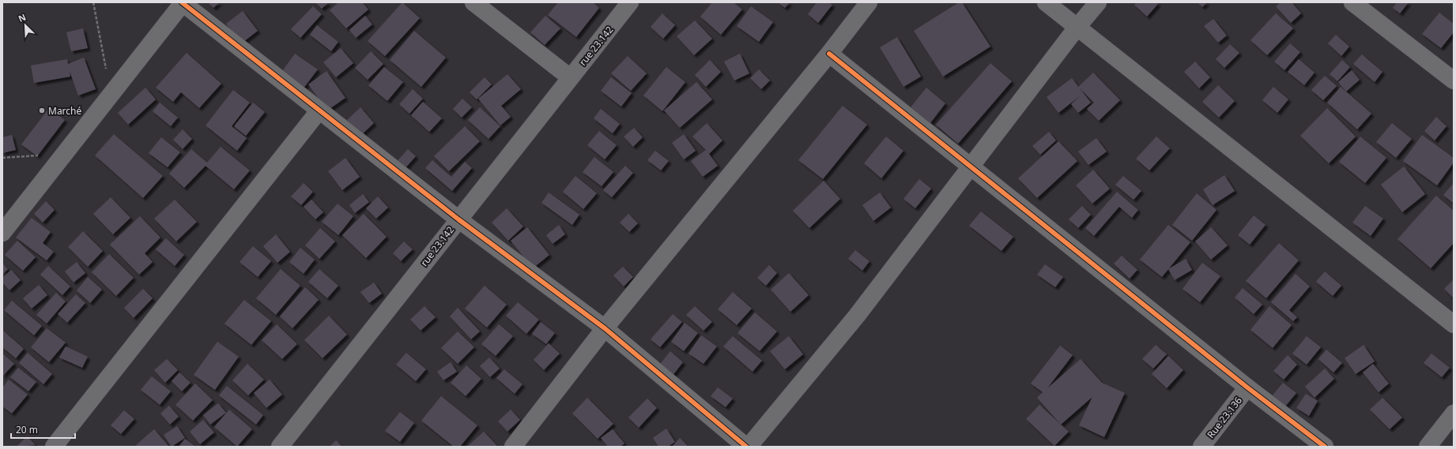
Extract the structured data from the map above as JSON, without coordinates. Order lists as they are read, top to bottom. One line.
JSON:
{"streets":{"street":["rue 23.142","Rue 23.136"]},"places":["Marché"],"scale_bar":"20 m","north":"top left"}
